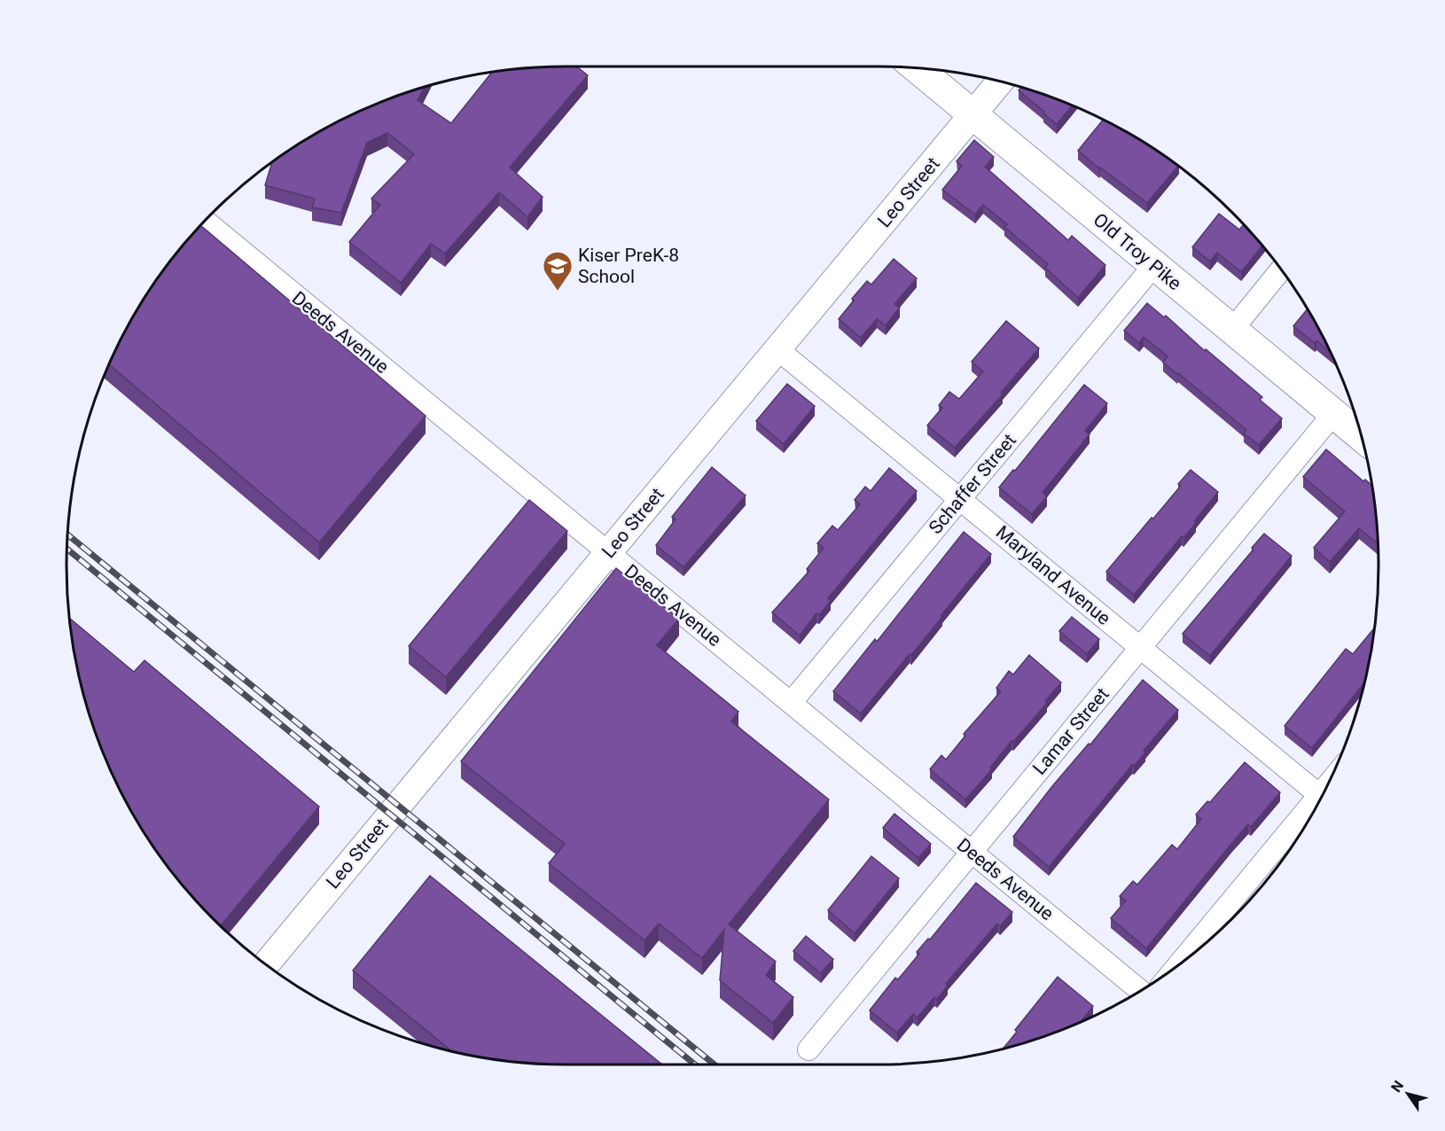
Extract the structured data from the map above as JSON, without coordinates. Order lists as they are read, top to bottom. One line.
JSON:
{"streets":{"main road":["Old Troy Pike"],"street":["Leo Street","Deeds Avenue","Schaffer Street","Maryland Avenue","Lamar Street"]},"crossings":[["Leo Street","Old Troy Pike"],["Leo Street","Deeds Avenue"],["Leo Street","Maryland Avenue"],["Old Troy Pike","Schaffer Street"],["Old Troy Pike","Lamar Street"],["Deeds Avenue","Schaffer Street"],["Deeds Avenue","Lamar Street"],["Schaffer Street","Maryland Avenue"],["Maryland Avenue","Lamar Street"]],"places":{"school or university":["Kiser PreK-8 School"]},"north":"top left"}
